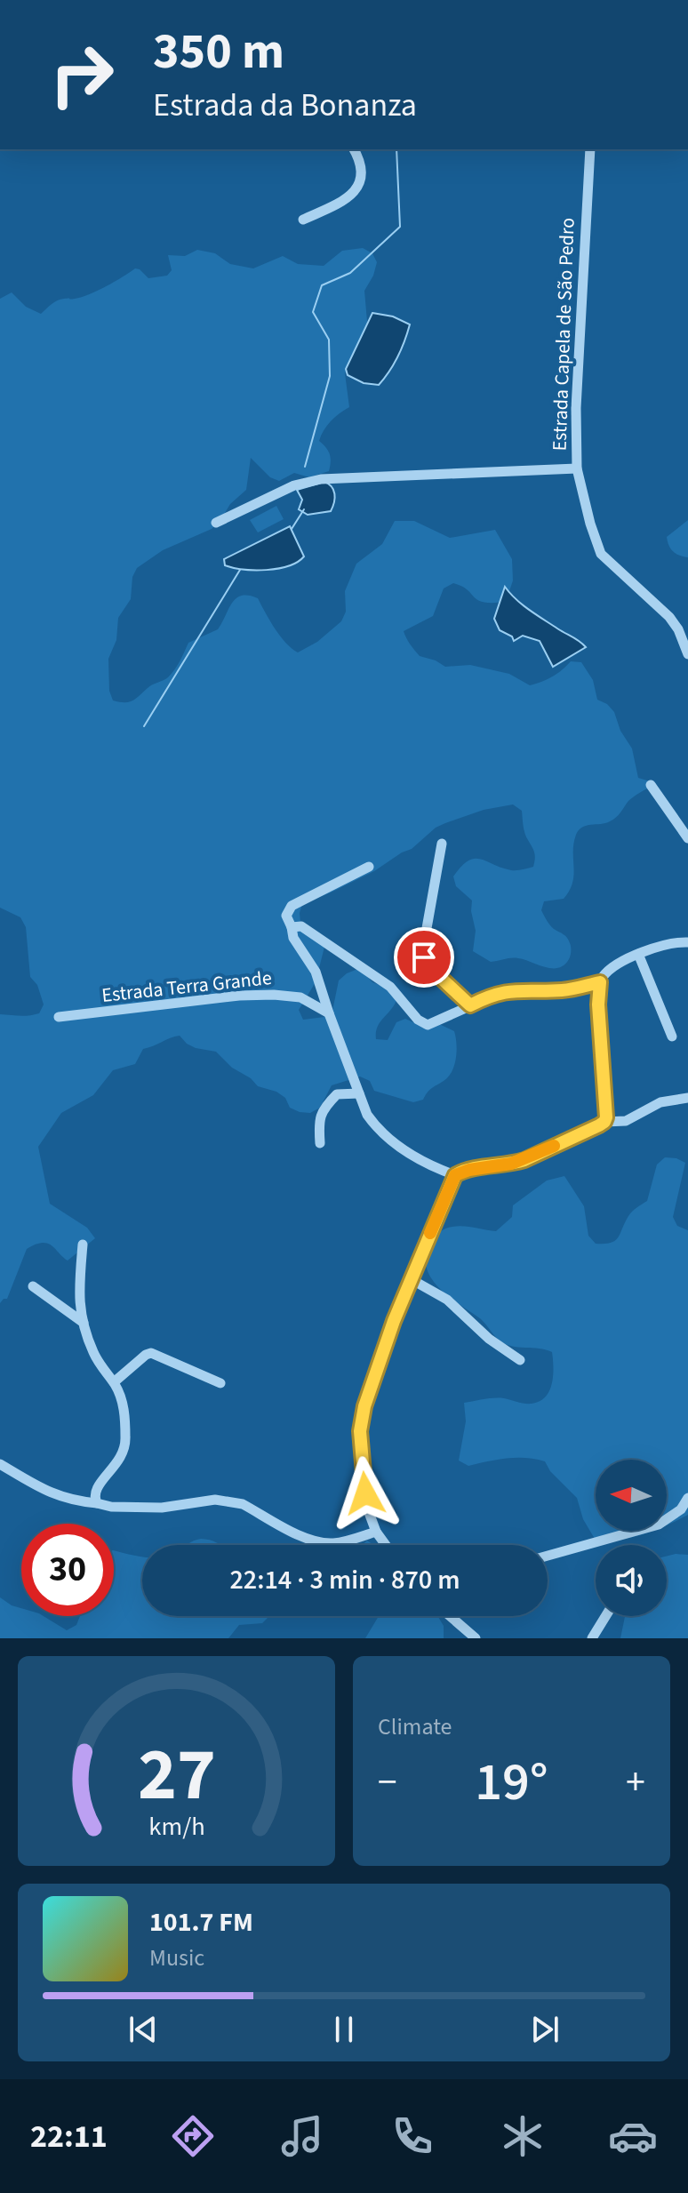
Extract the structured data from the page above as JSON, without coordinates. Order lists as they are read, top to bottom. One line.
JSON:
{"streets":{"street":["Estrada Capela de São Pedro","Estrada Terra Grande"]},"north":"left","page":{"turn":["350 m","Estrada da Bonanza"],"limit":"30","trip":"22:14 · 3 min · 870 m","tile":"Climate","heat":["−","19°","+"],"song":["101.7 FM","Music"],"tabs":"22:11","gauge":["27","km/h"]}}
